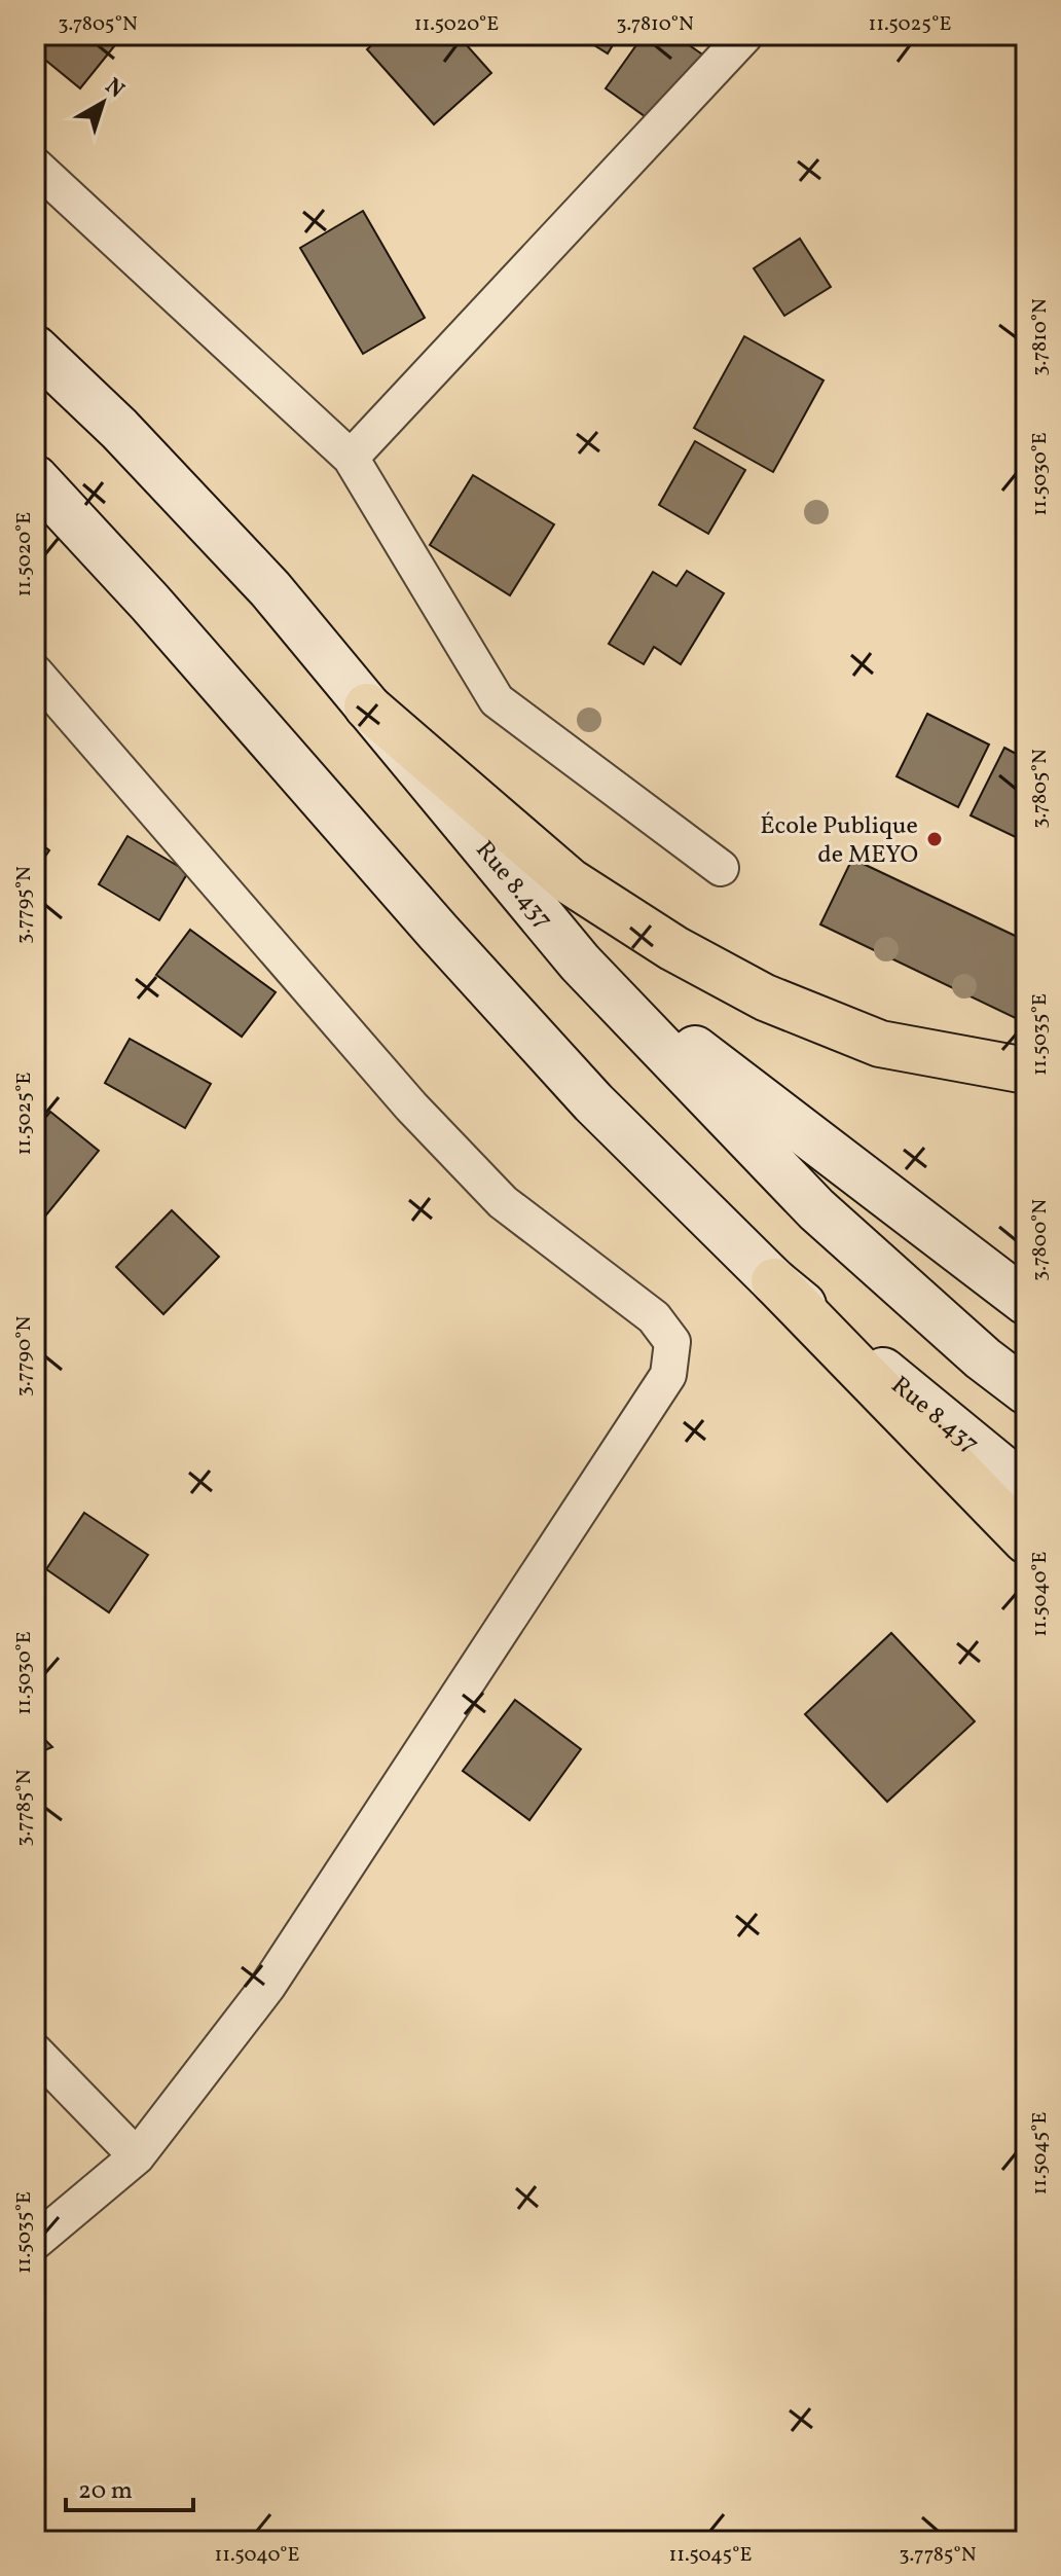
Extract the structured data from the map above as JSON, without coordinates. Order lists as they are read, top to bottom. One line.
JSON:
{"streets":{"main road":["Rue 8.437"]},"places":["École Publique de MEYO"],"scale_bar":"20 m","north":"top right","coordinates":["3.7805°N","11.5020°E","3.7810°N","11.5025°E","11.5030°E","3.7795°N","11.5035°E","3.7800°N","3.7790°N","11.5040°E","3.7785°N","11.5045°E"]}
